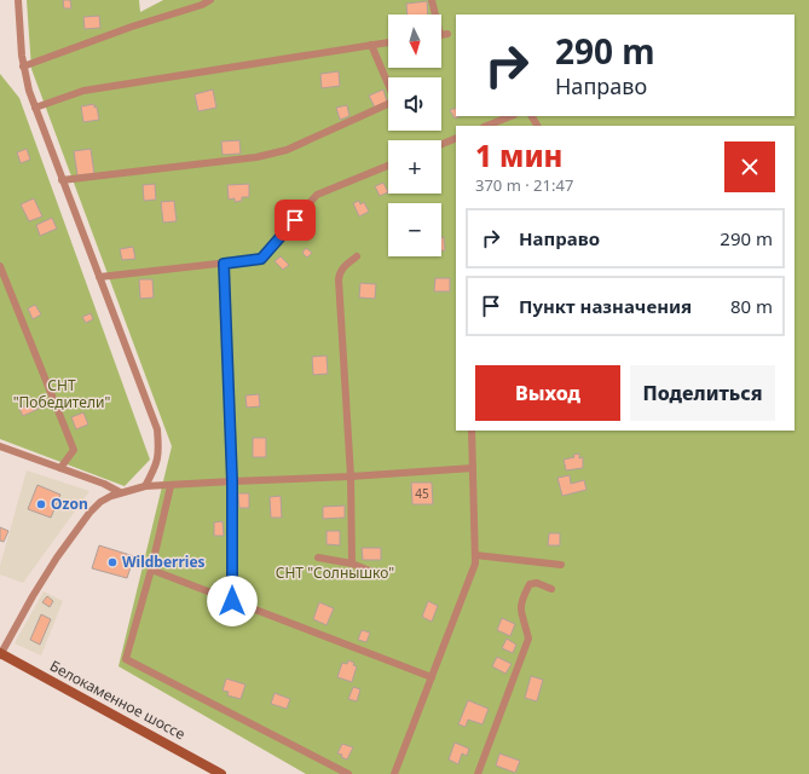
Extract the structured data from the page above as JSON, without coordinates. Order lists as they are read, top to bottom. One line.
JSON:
{"streets":{"main road":["Белокаменное шоссе"]},"parks":["СНТ \"Победители\"","СНТ \"Солнышко\""],"places":["Ozon","Wildberries"],"house_numbers":["45"],"north":"bottom","page":{"map_buttons":["+","−"],"turn":["290 m","Направо"],"heading":["1 мин","370 m · 21:47"],"list":[{"name":"Направо","value":"290 m"},{"name":"Пункт назначения","value":"80 m"}],"buttons":["Выход","Поделиться"]}}
